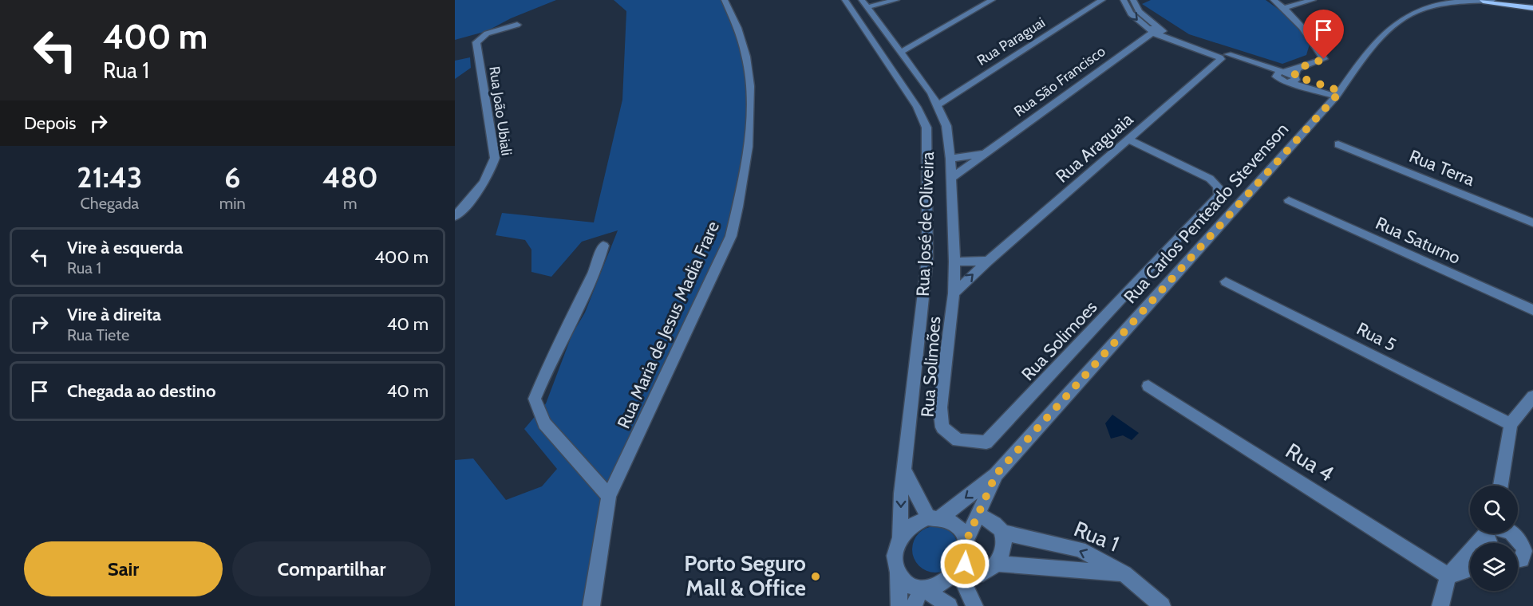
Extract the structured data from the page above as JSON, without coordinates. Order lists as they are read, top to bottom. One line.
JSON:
{"streets":{"street":["Rua Paraguai","Rua São Francisco","Rua João Ubiali","Rua Araguaia","Rua Terra","Rua Carlos Penteado Stevenson","Rua José de Oliveira","Rua Saturno","Rua Maria de Jesus Madia Frare","Rua 5","Rua Solimoes","Rua Solimões","Rua 4","Rua 1"]},"crossings":[["Rua Paraguai","Rua Solimões"],["Rua São Francisco","Rua Solimões"],["Rua Araguaia","Rua Solimoes"],["Rua Araguaia","Rua Solimões"],["Rua Carlos Penteado Stevenson","Rua José de Oliveira"],["Rua Solimoes","Rua Solimões"]],"places":["Porto Seguro Mall & Office"],"page":{"turn":["400 m","Rua 1"],"then":"Depois","eta":["21:43","Chegada","6","min","480","m"],"list":[{"name":"Vire à esquerda","note":"Rua 1","value":"400 m"},{"name":"Vire à direita","note":"Rua Tiete","value":"40 m"},{"name":"Chegada ao destino","value":"40 m"}],"buttons":["Sair","Compartilhar"]}}
